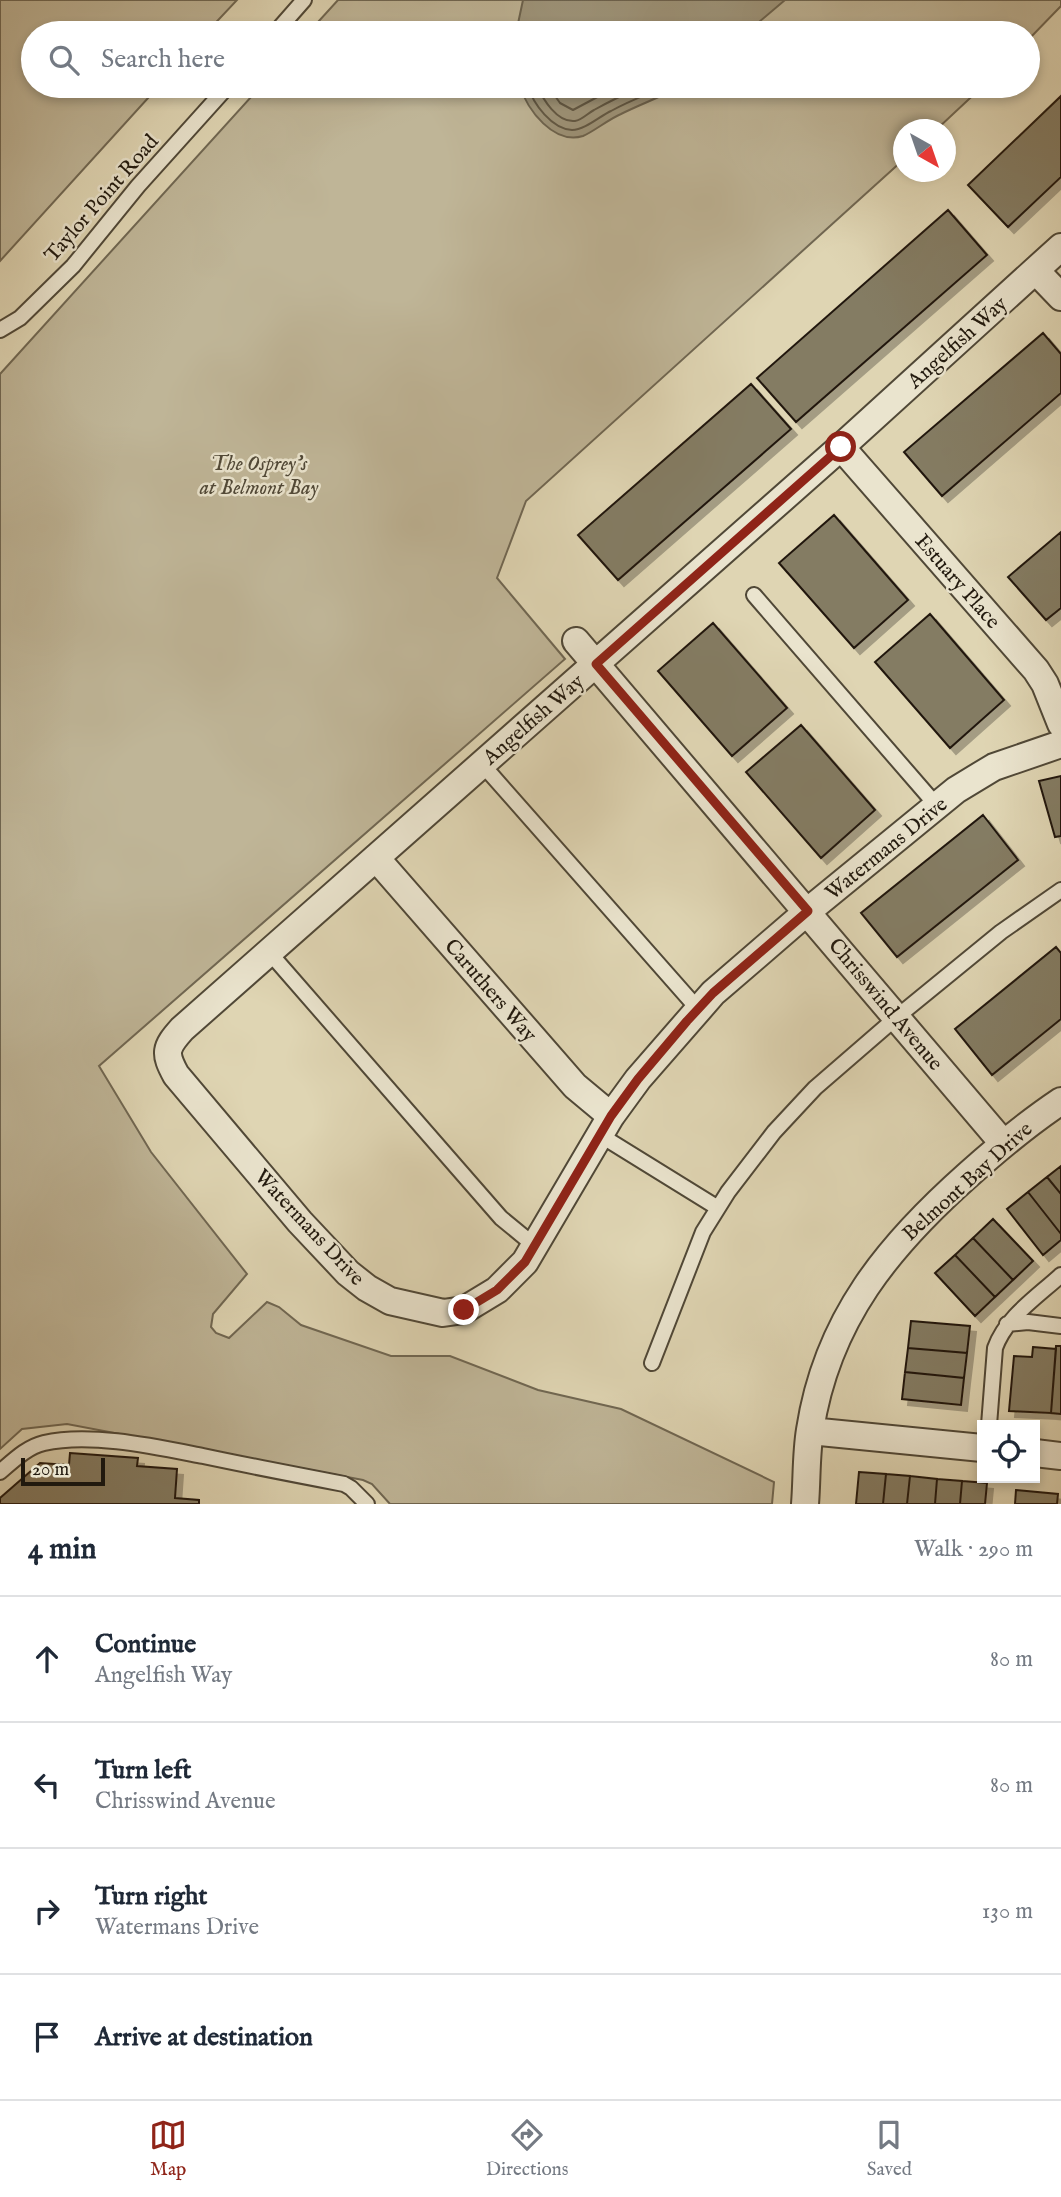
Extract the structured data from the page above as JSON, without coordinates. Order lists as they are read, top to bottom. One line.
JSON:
{"streets":{"street":["Angelfish Way","Estuary Place","Watermans Drive","Caruthers Way","Chrisswind Avenue","Belmont Bay Drive"],"lane":["Taylor Point Road"]},"crossings":[["Angelfish Way","Estuary Place"],["Angelfish Way","Watermans Drive"],["Angelfish Way","Caruthers Way"],["Angelfish Way","Chrisswind Avenue"],["Watermans Drive","Caruthers Way"],["Watermans Drive","Chrisswind Avenue"],["Chrisswind Avenue","Belmont Bay Drive"]],"parks":["The Osprey's at Belmont Bay"],"scale_bar":"20 m","north":"bottom right","page":{"search":"Search here","scale":"20 m","heading":["4 min","Walk · 290 m"],"list":[["Continue","Angelfish Way","80 m"],["Turn left","Chrisswind Avenue","80 m"],["Turn right","Watermans Drive","130 m"],"Arrive at destination"],"nav":["Map","Directions","Saved"]}}
